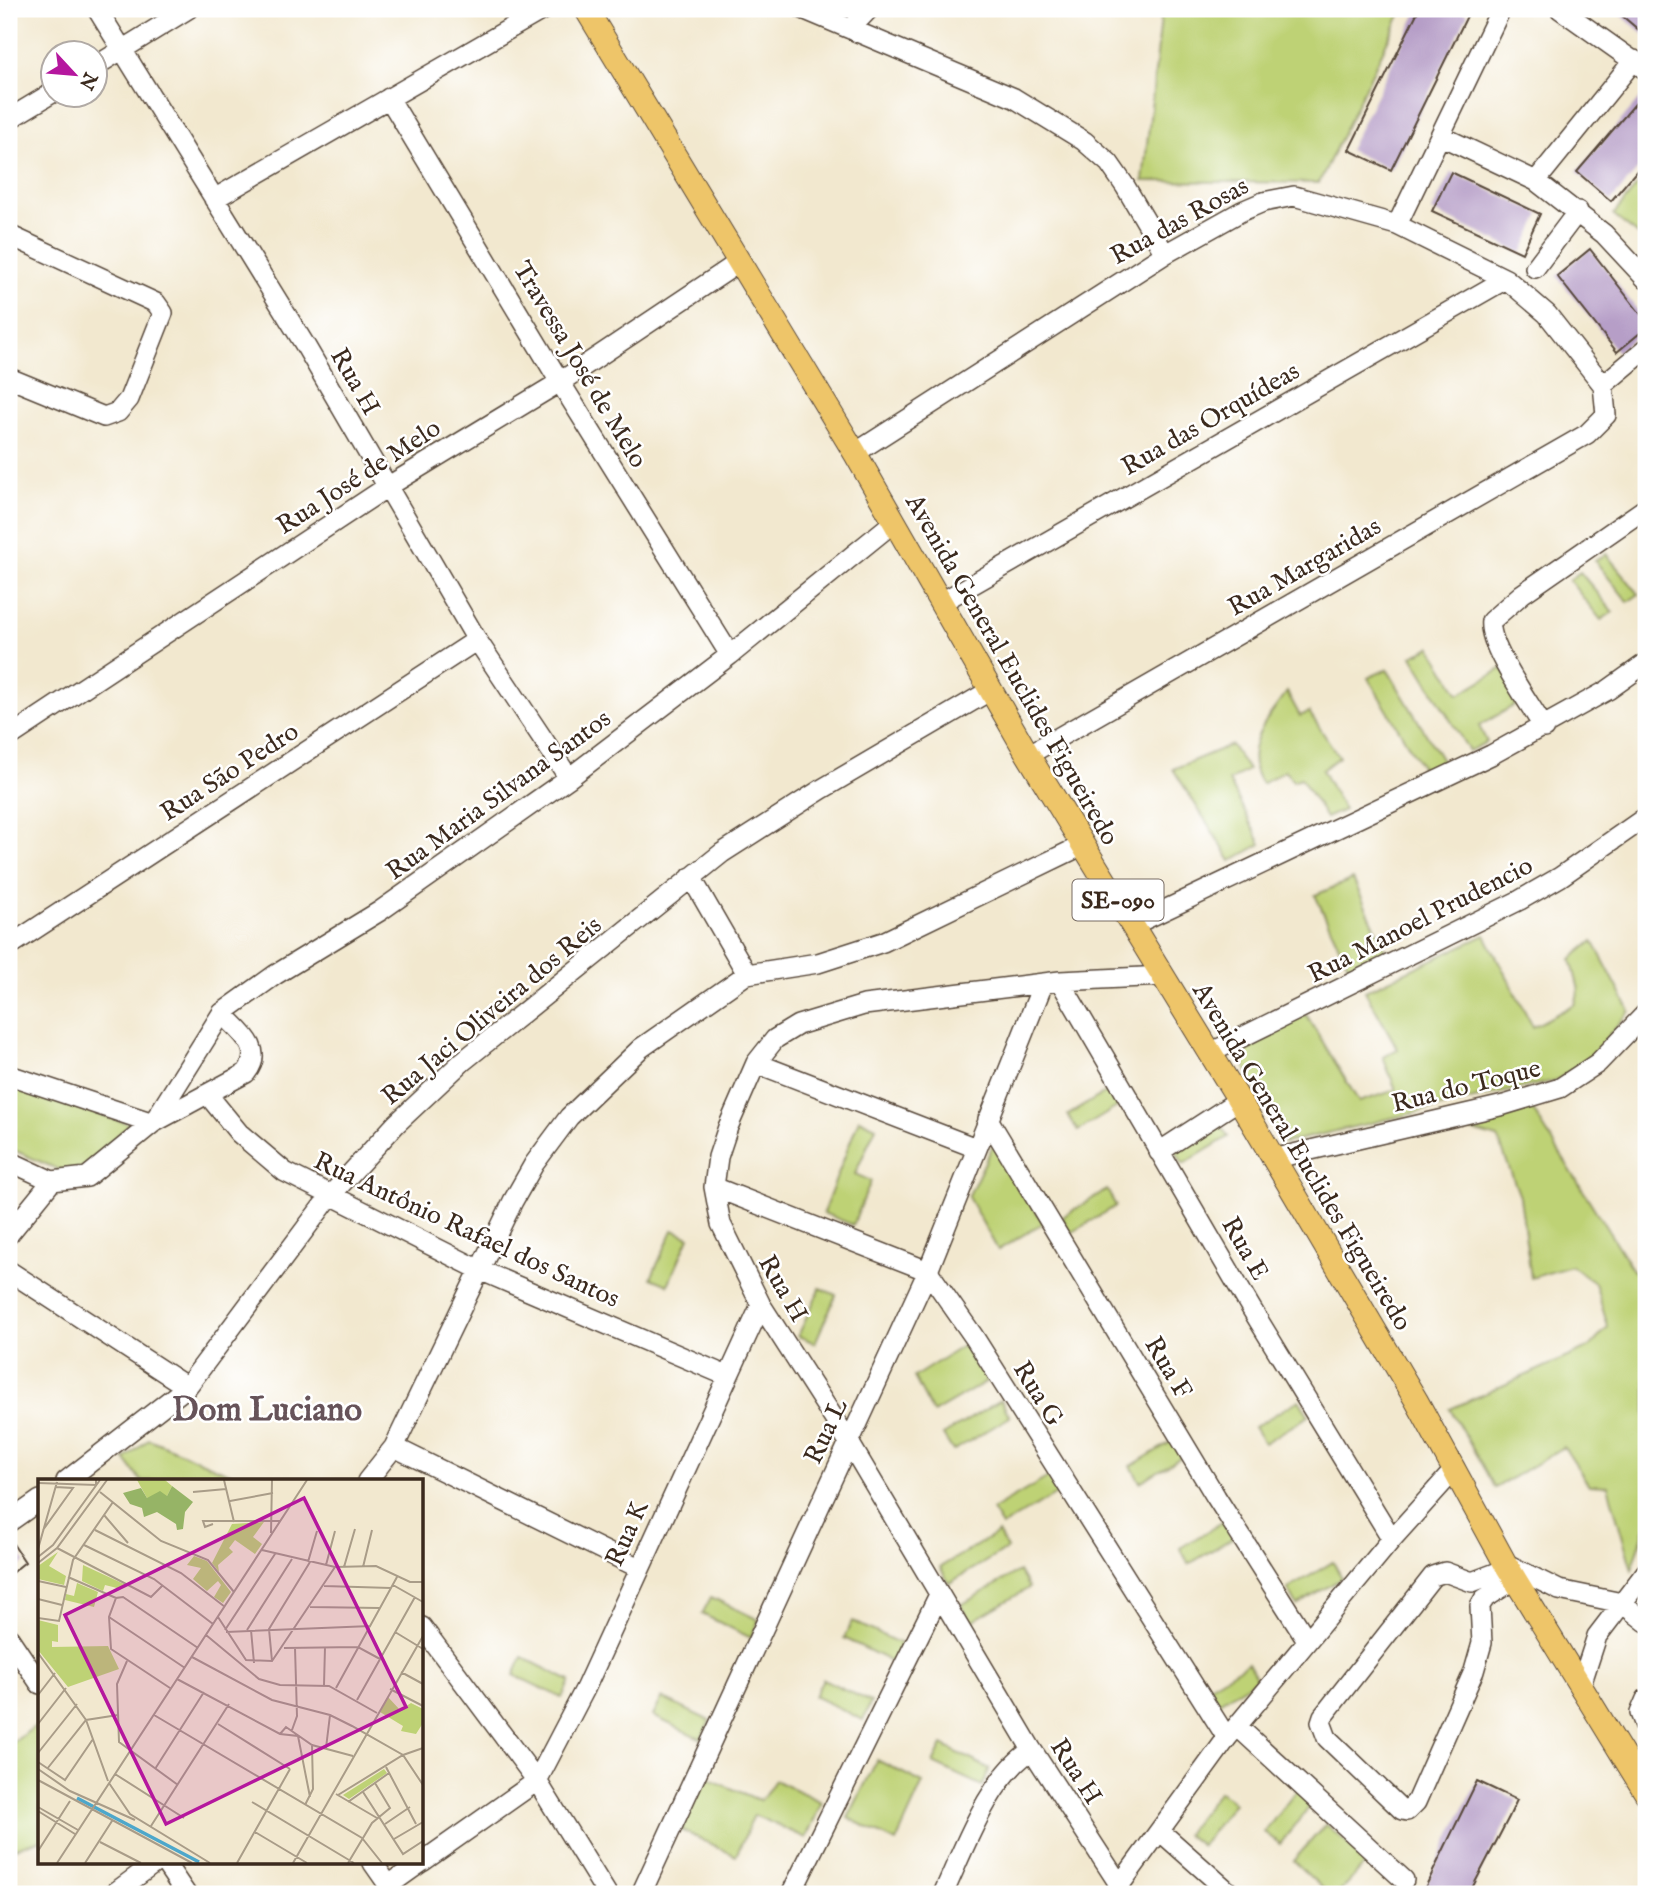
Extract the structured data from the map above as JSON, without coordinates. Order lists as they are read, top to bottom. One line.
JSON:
{"streets":{"main road":["Avenida General Euclides Figueiredo","SE-090"],"street":["Rua das Rosas","Travessa José de Melo","Rua H","Rua das Orquídeas","Rua José de Melo","Rua Margaridas","Rua São Pedro","Rua Maria Silvana Santos","Rua Manoel Prudencio","Rua Jaci Oliveira dos Reis","Rua do Toque","Rua Antônio Rafael dos Santos","Rua E","Rua F","Rua G","Rua L","Rua K"]},"crossings":[["Rua das Rosas","Rua das Orquídeas"],["Rua das Rosas","Rua Margaridas"],["Rua das Rosas","Avenida General Euclides Figueiredo"],["Travessa José de Melo","Rua José de Melo"],["Travessa José de Melo","Rua Maria Silvana Santos"],["Rua H","Rua José de Melo"],["Rua H","Avenida General Euclides Figueiredo"],["Rua H","Rua São Pedro"],["Rua H","Rua Maria Silvana Santos"],["Rua H","Rua E"],["Rua H","Rua L"],["Rua H","Rua K"],["Rua das Orquídeas","Avenida General Euclides Figueiredo"],["Rua José de Melo","Avenida General Euclides Figueiredo"],["Rua Margaridas","Avenida General Euclides Figueiredo"],["Avenida General Euclides Figueiredo","Rua Maria Silvana Santos"],["Avenida General Euclides Figueiredo","Rua Manoel Prudencio"],["Avenida General Euclides Figueiredo","Rua Jaci Oliveira dos Reis"],["Avenida General Euclides Figueiredo","Rua do Toque"],["Rua Jaci Oliveira dos Reis","Rua Antônio Rafael dos Santos"],["Rua Antônio Rafael dos Santos","Rua K"],["Rua E","Rua L"],["Rua F","Rua L"],["Rua G","Rua L"]],"districts":["Dom Luciano"],"north":"bottom right"}
